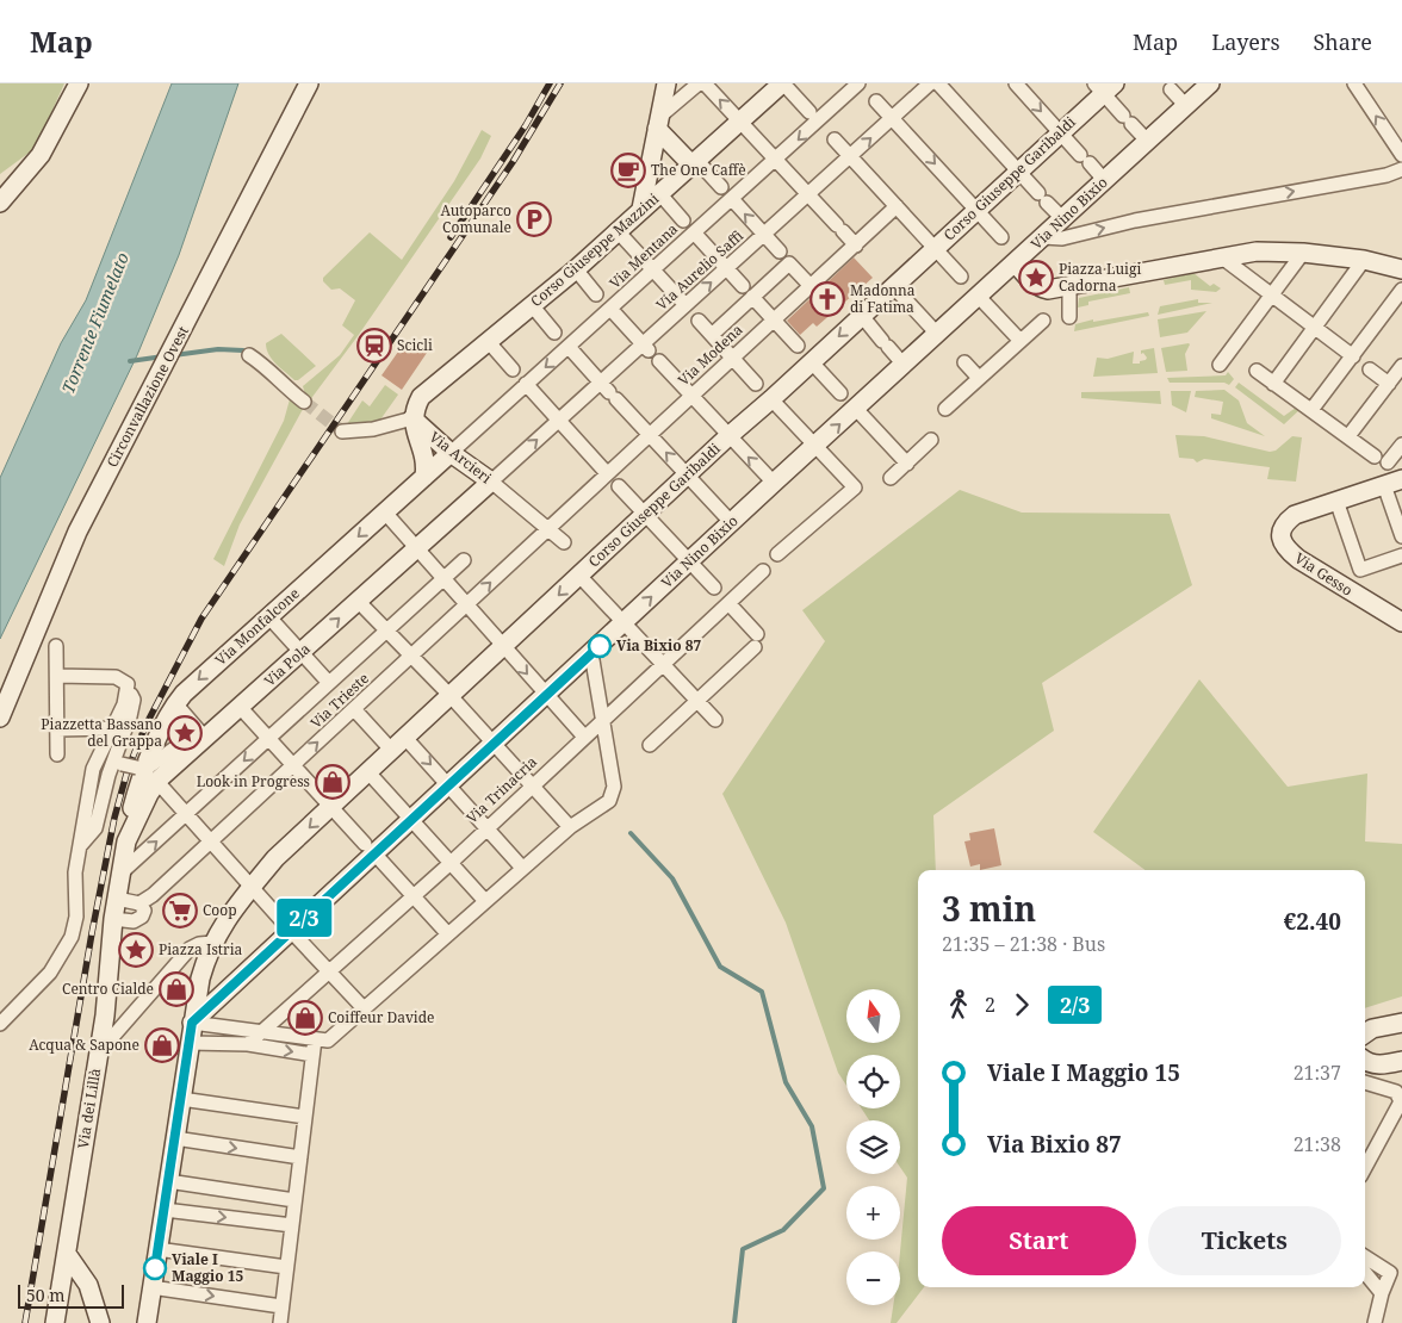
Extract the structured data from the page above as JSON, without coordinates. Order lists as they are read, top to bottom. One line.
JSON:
{"streets":{"street":["Corso Giuseppe Garibaldi","Via Nino Bixio","Corso Giuseppe Mazzini","Via Mentana","Via Aurelio Saffi","Via Modena","Circonvallazione Ovest","Via Arcieri","Via Gesso","Via Monfalcone","Via Pola","Via Trieste","Via Trinacria","Via dei Lillà"]},"crossings":[["Corso Giuseppe Garibaldi","Via Nino Bixio"],["Corso Giuseppe Garibaldi","Via dei Lillà"],["Corso Giuseppe Mazzini","Via Arcieri"],["Via Mentana","Via Arcieri"],["Via Mentana","Via Monfalcone"],["Via Aurelio Saffi","Via Arcieri"],["Via Aurelio Saffi","Via Pola"],["Via Modena","Via Arcieri"],["Via Modena","Via Trieste"],["Via Arcieri","Via Monfalcone"],["Via Arcieri","Via Pola"],["Via Arcieri","Via Trieste"],["Via Monfalcone","Via Pola"],["Via Pola","Via dei Lillà"]],"water":["Torrente Fiumelato"],"places":{"cafe":["The One Caffè"],"parking":["Autoparco Comunale"],"place":["Piazza Luigi Cadorna","Piazzetta Bassano del Grappa","Piazza Istria"],"church":["Madonna di Fatima"],"station":["Scicli"],"other":["Via Bixio 87","Viale I Maggio 15"],"shop":["Look in Progress","Centro Cialde","Coiffeur Davide","Acqua & Sapone"],"supermarket":["Coop"]},"lines":["bus line 2/3"],"scale_bar":"50 m","north":"top","page":{"header":"Map","nav":["Map","Layers","Share"],"on_map":"2/3","heading":["3 min","21:35 – 21:38 · Bus","€2.40"],"legs":["2","2/3"],"map_buttons":["+","−"],"list":[{"name":"Viale I Maggio 15","value":"21:37"},{"name":"Via Bixio 87","value":"21:38"}],"buttons":["Start","Tickets"],"scale":"50 m"}}
